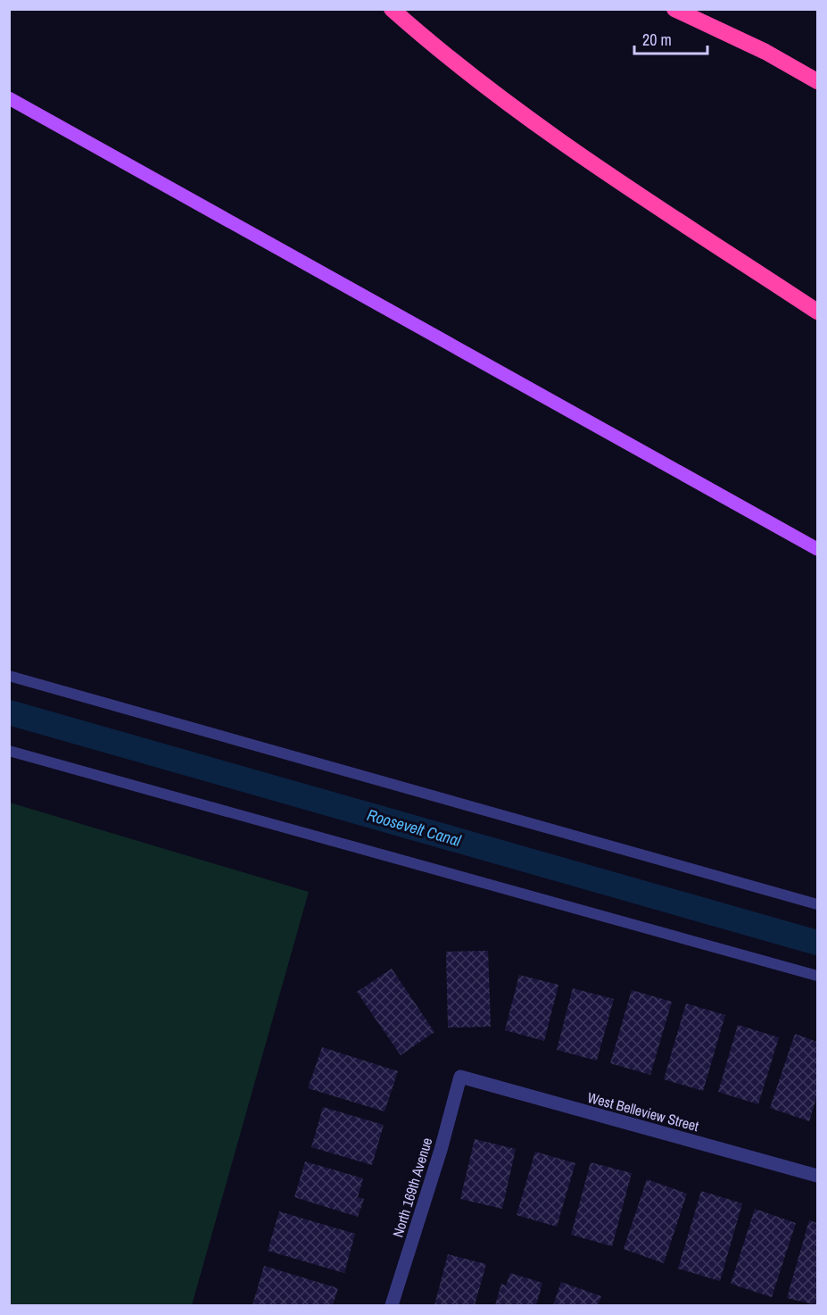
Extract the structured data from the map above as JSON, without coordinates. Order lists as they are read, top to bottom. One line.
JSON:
{"streets":{"street":["West Belleview Street","North 169th Avenue"]},"crossings":[["West Belleview Street","North 169th Avenue"]],"water":["Roosevelt Canal"],"scale_bar":"20 m"}
